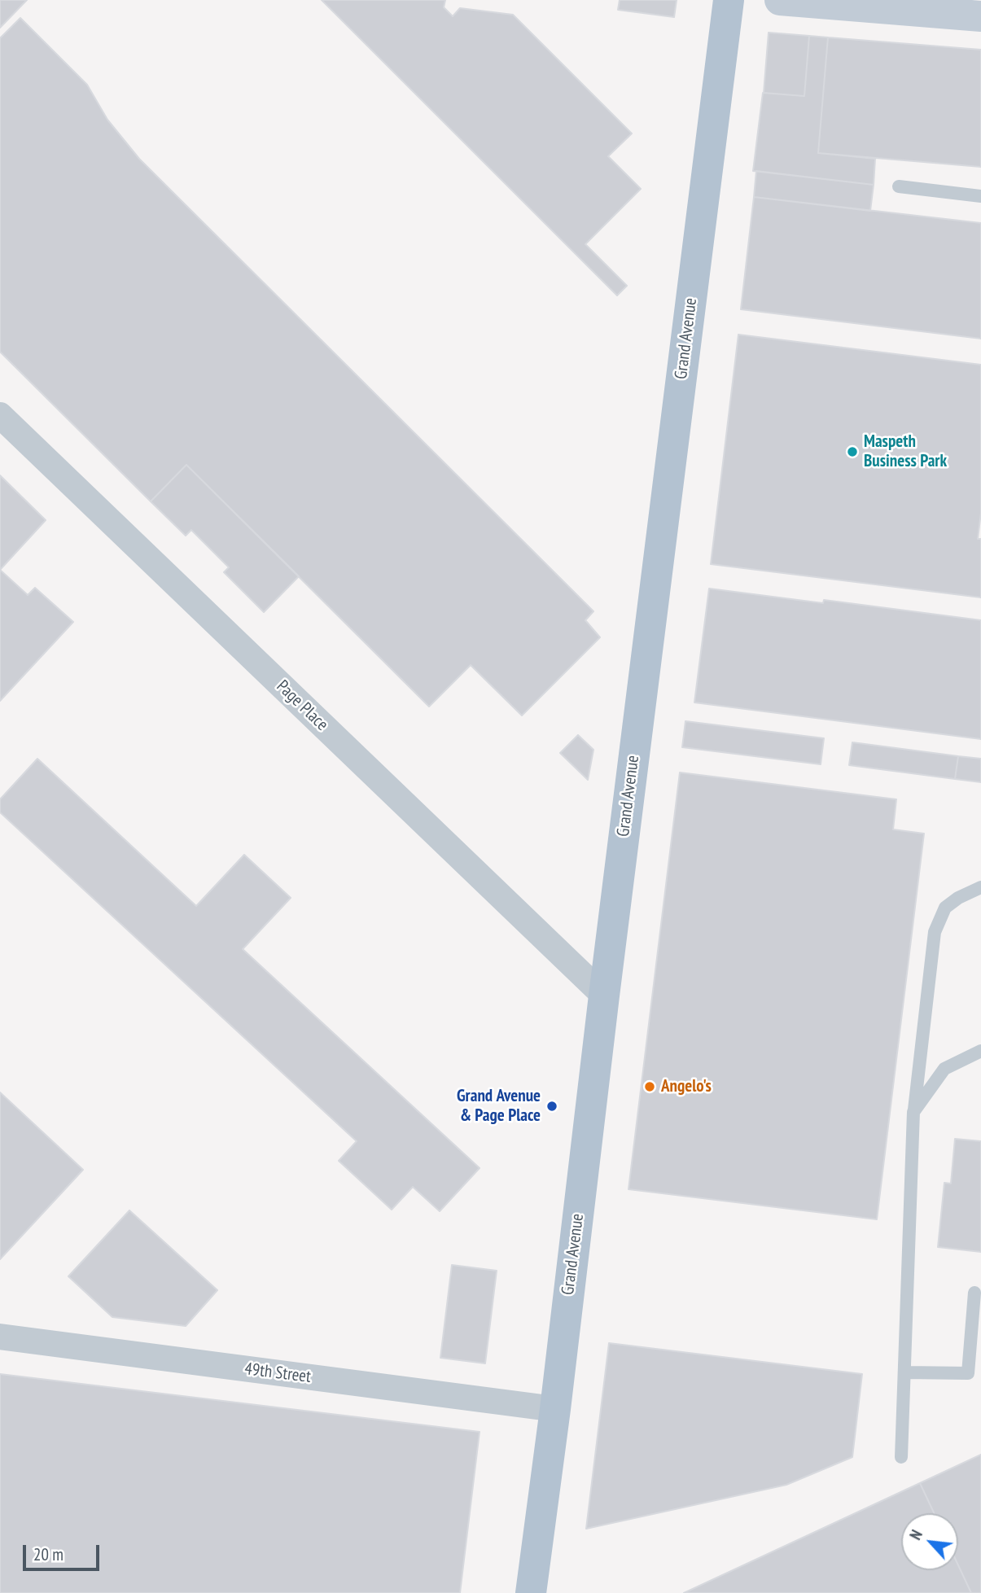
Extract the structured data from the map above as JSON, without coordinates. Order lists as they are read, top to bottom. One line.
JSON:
{"streets":{"main road":["Grand Avenue"],"street":["Page Place","49th Street"]},"crossings":[["Grand Avenue","Page Place"],["Grand Avenue","49th Street"]],"places":["Maspeth Business Park","Angelo's","Grand Avenue & Page Place"],"scale_bar":"20 m","north":"top left"}
